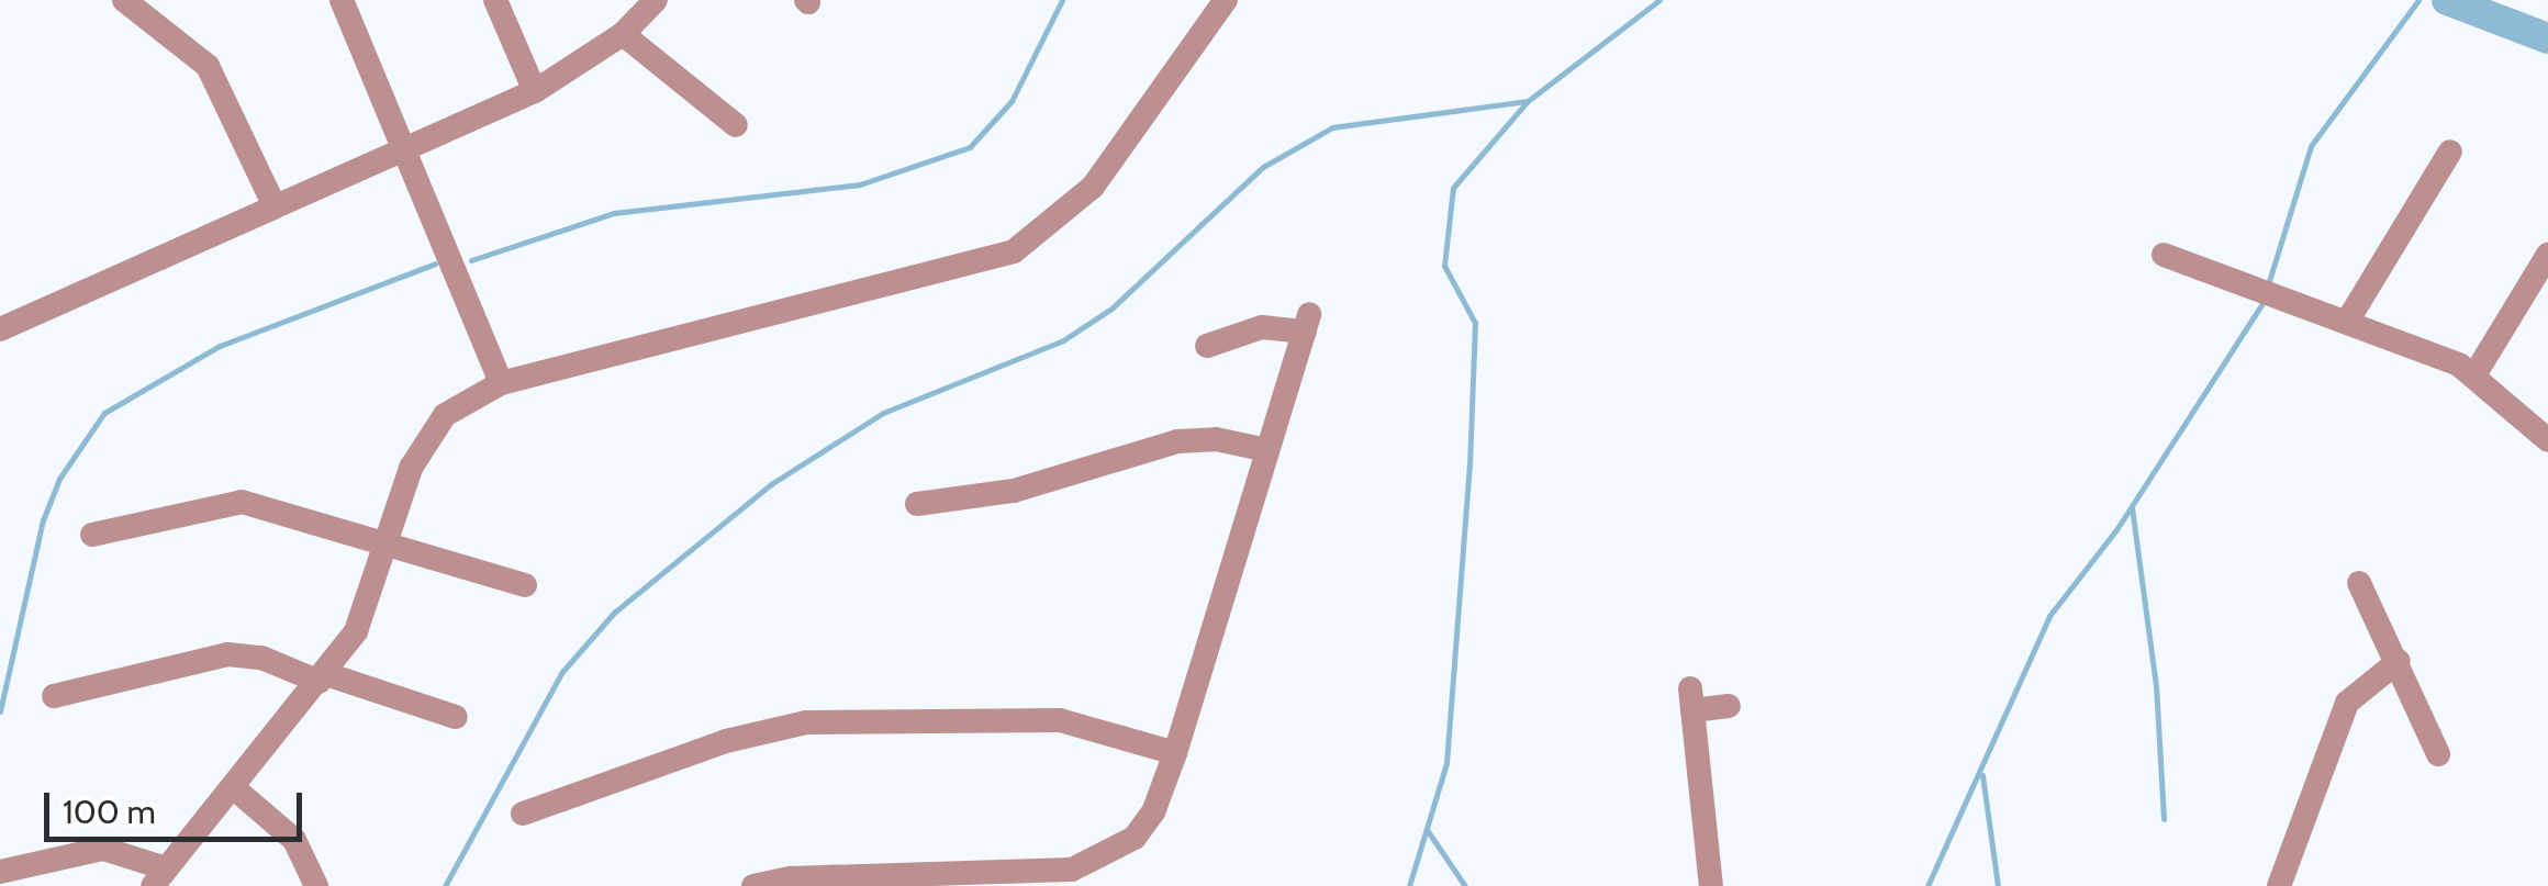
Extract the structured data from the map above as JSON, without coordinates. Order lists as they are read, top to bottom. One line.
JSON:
{"scale_bar":"100 m"}
